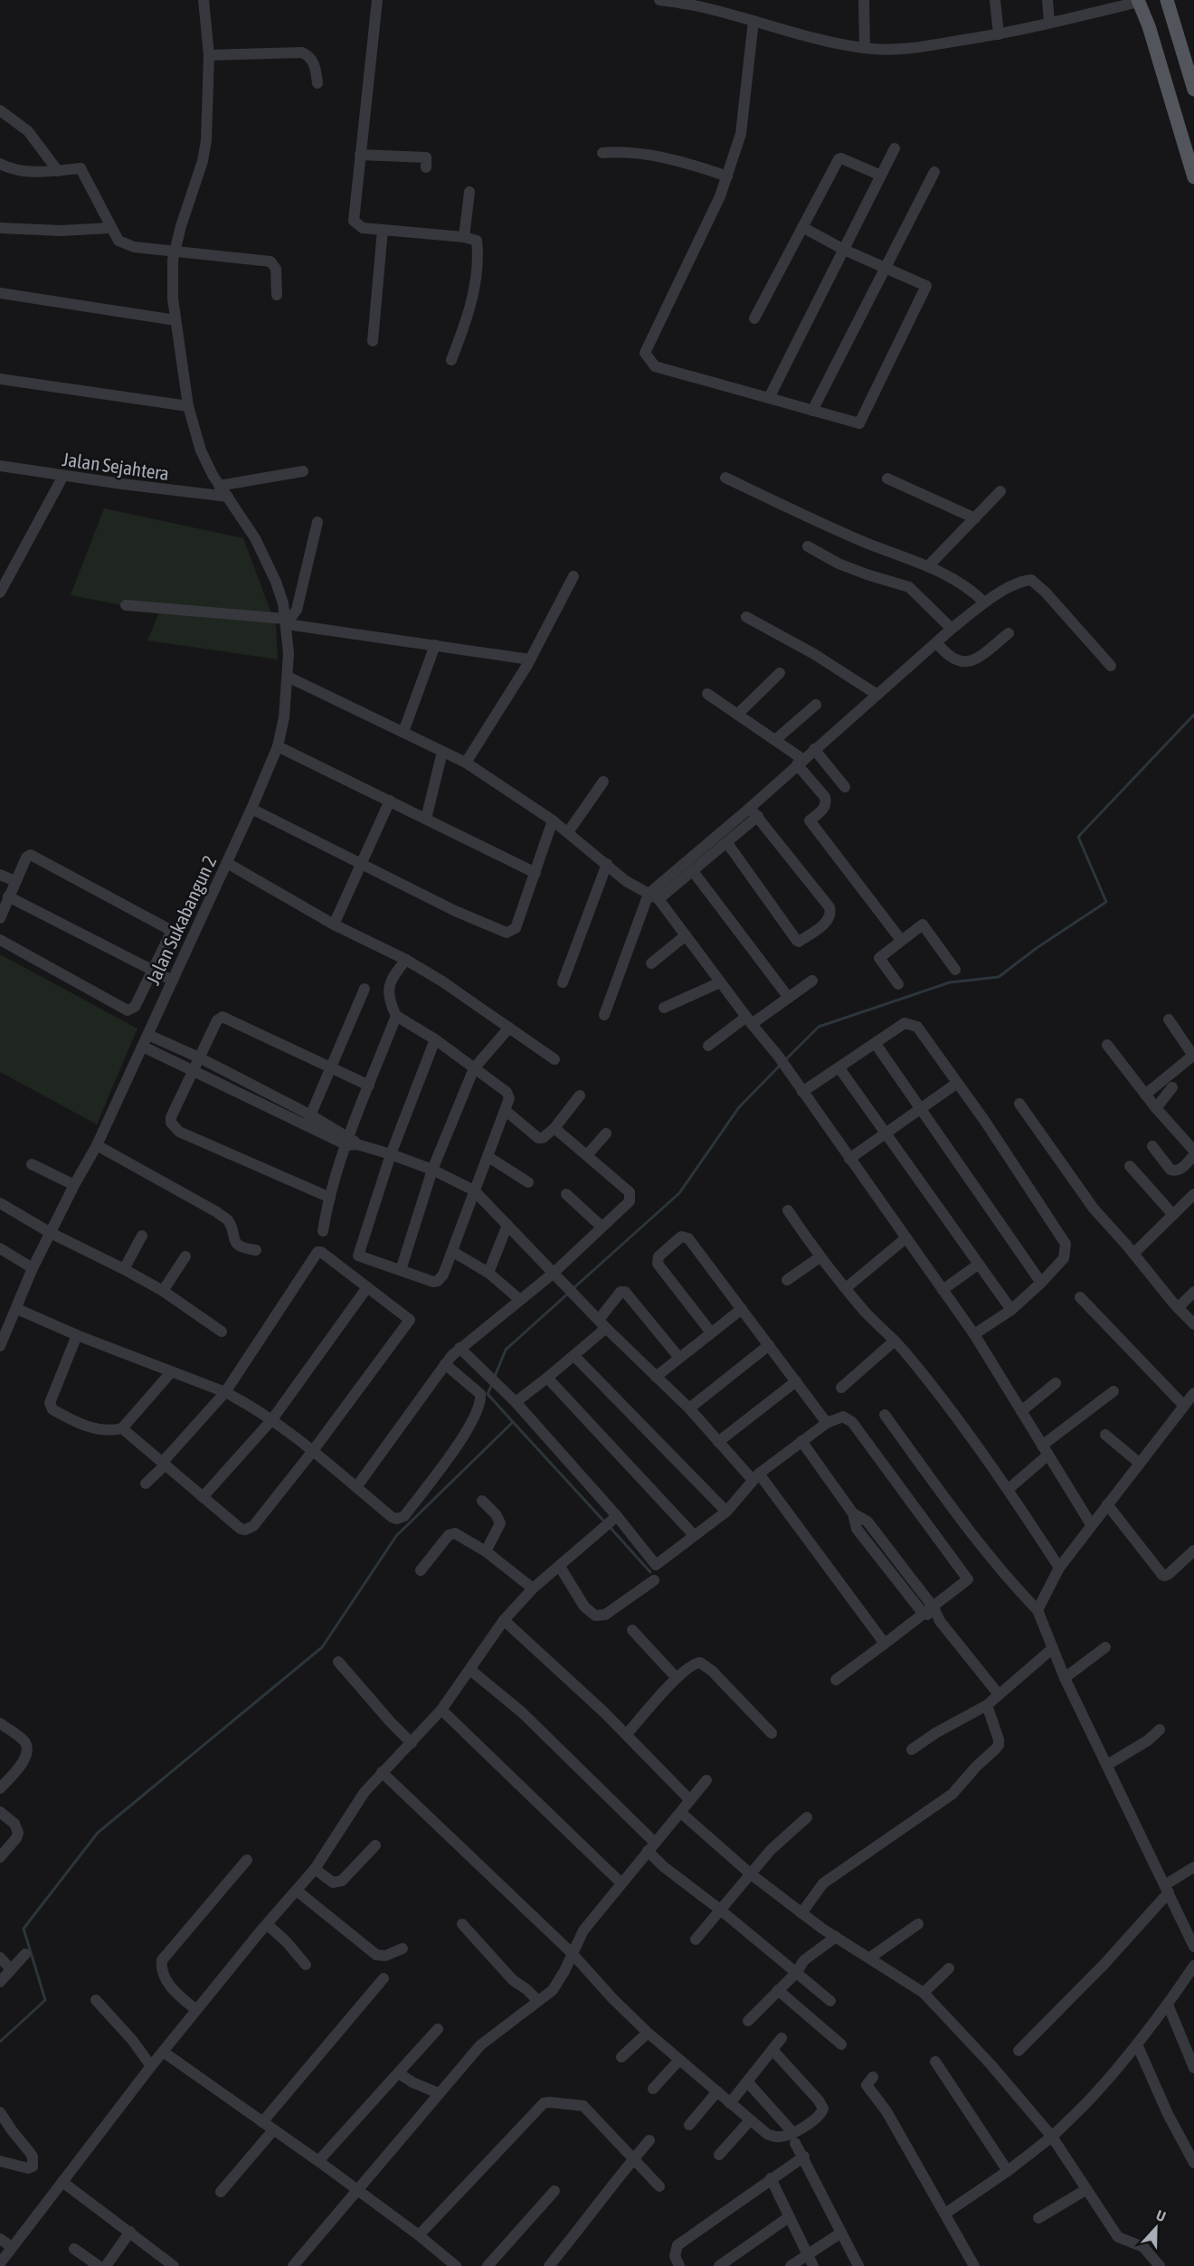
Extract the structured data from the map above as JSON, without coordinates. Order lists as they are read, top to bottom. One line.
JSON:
{"streets":{"street":["Jalan Sejahtera","Jalan Sukabangun 2"]},"crossings":[["Jalan Sejahtera","Jalan Sukabangun 2"]],"north":"top"}
